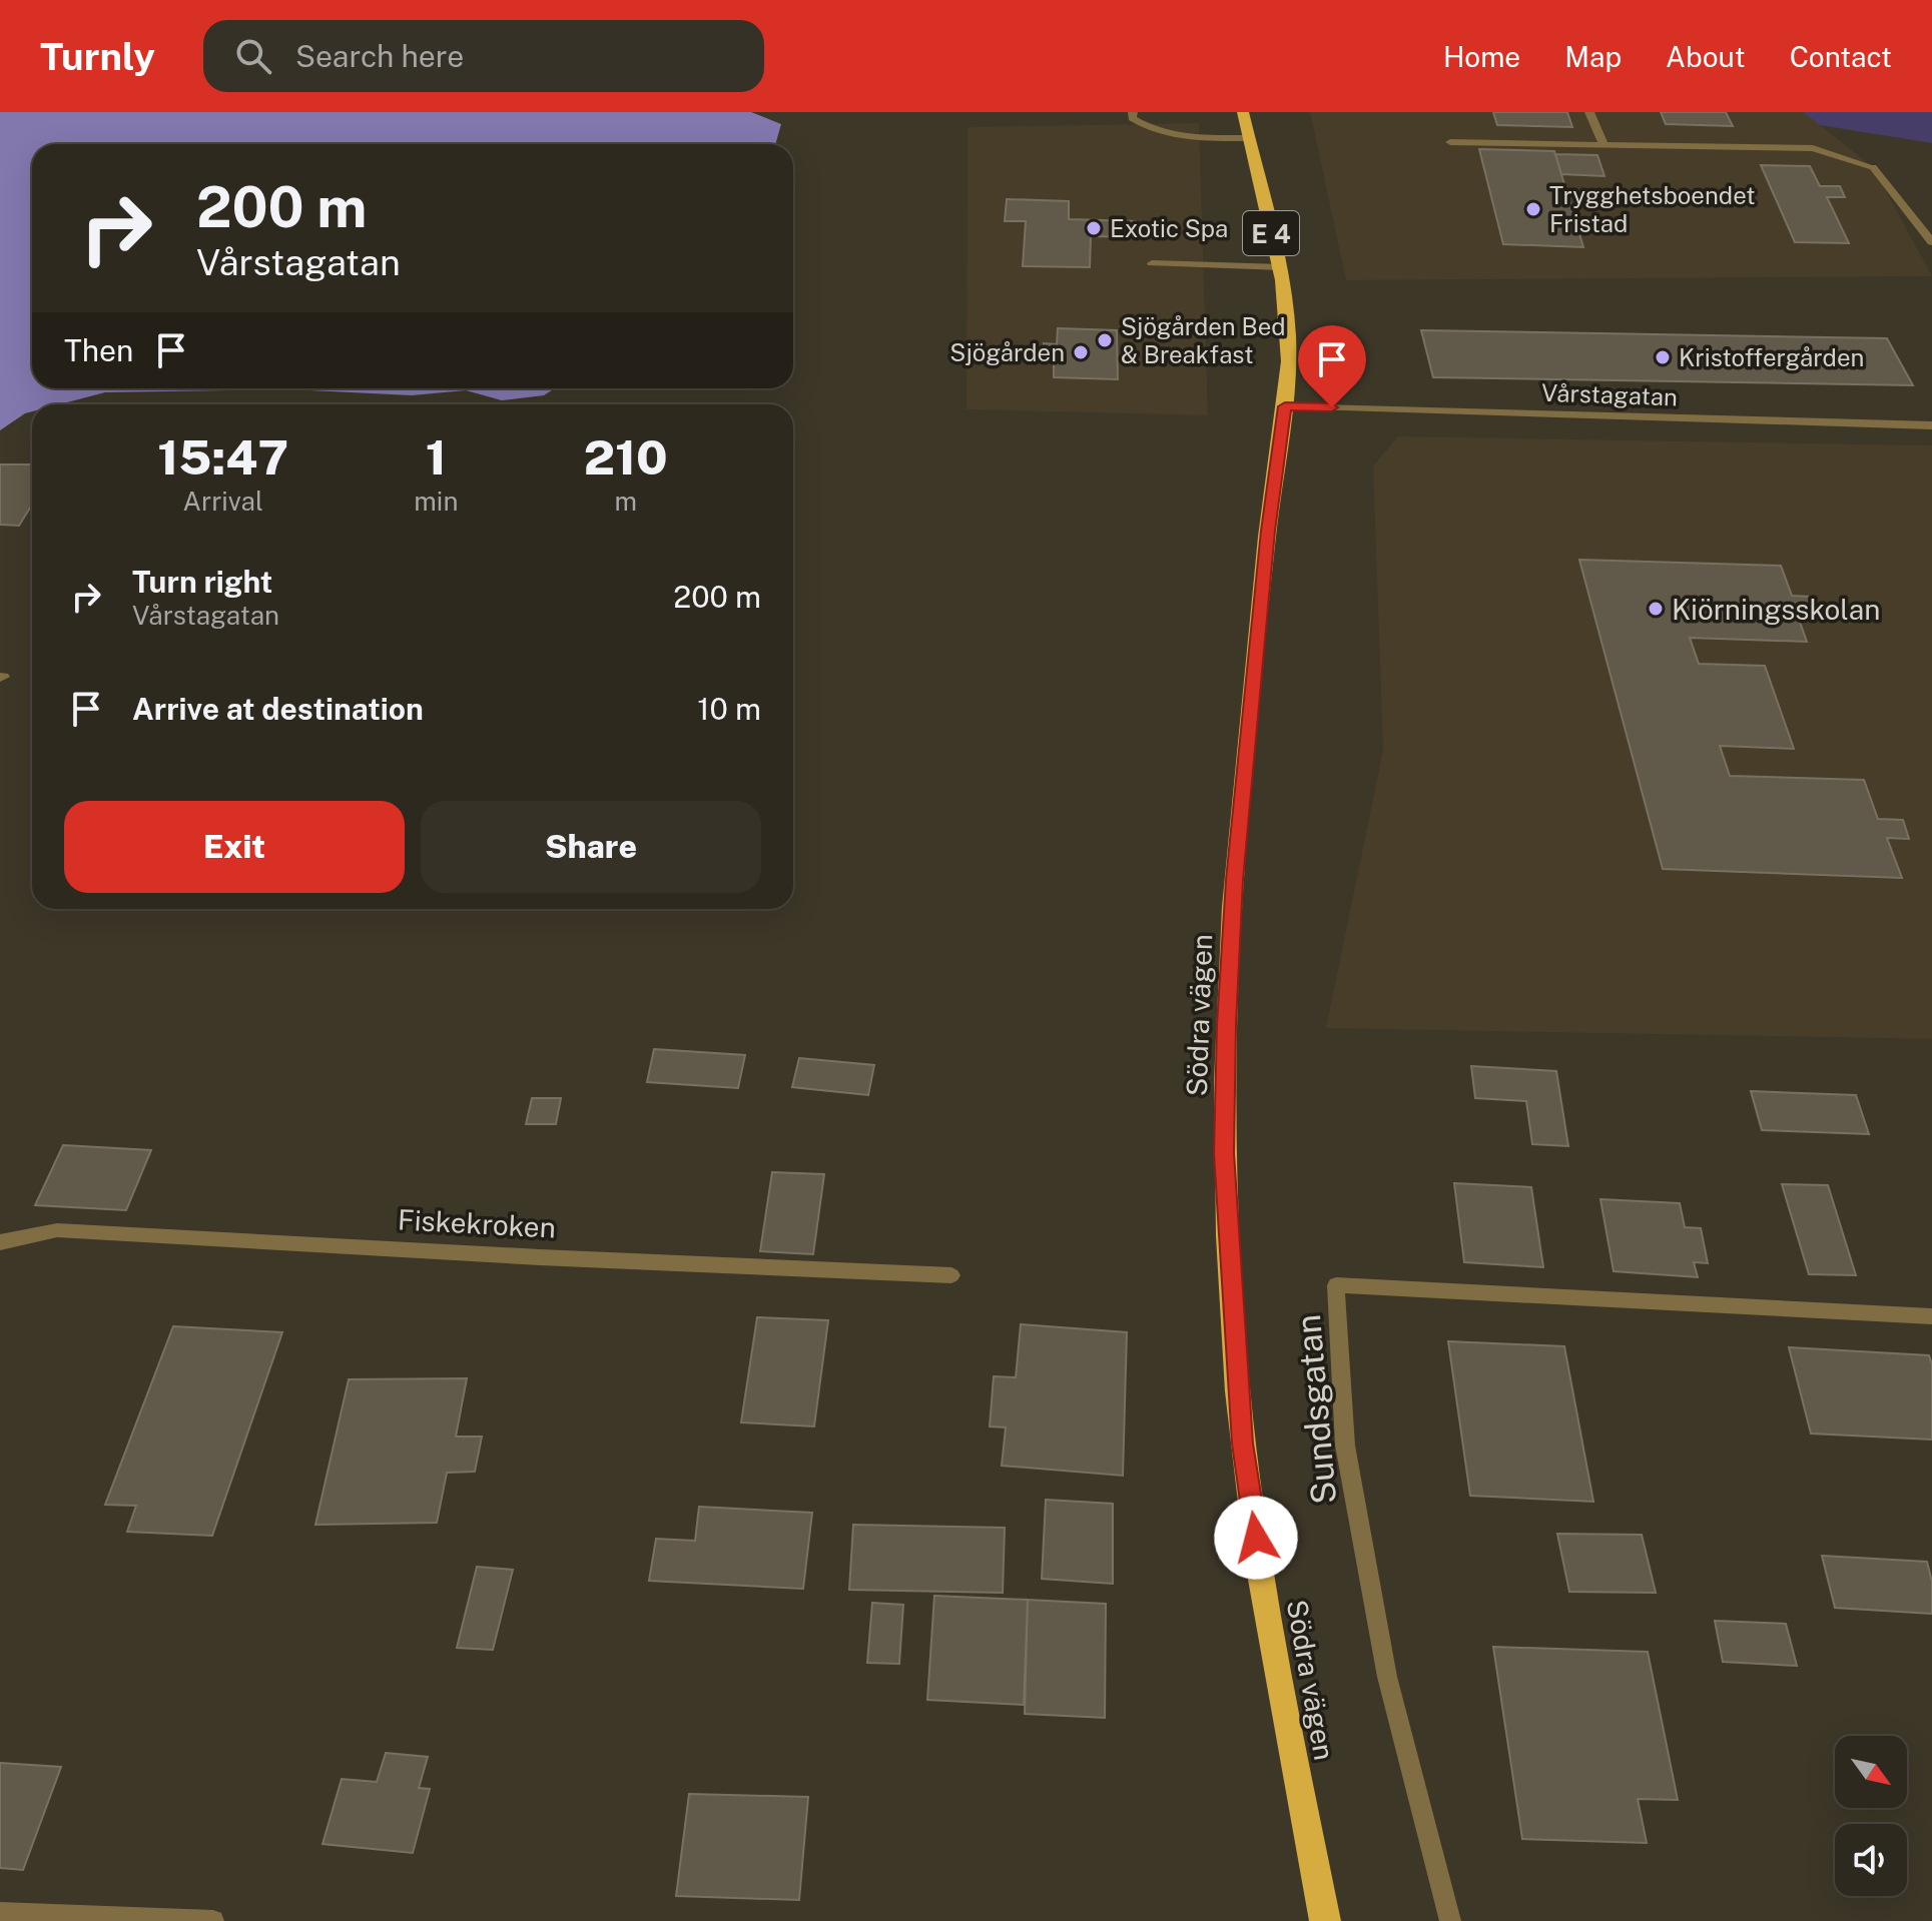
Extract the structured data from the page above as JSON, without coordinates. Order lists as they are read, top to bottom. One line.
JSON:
{"streets":{"highway":["E 4","Södra vägen"],"street":["Vårstagatan","Fiskekroken","Sundsgatan"]},"crossings":[["Vårstagatan","Södra vägen"]],"places":["Trygghetsboendet Fristad","Exotic Spa","Sjögården Bed & Breakfast","Sjögården","Kristoffergården","Kiörningsskolan"],"north":"bottom right","page":{"header":"Turnly","search":"Search here","nav":["Home","Map","About","Contact"],"turn":["200 m","Vårstagatan"],"then":"Then","eta":["15:47","Arrival","1","min","210","m"],"list":[{"name":"Turn right","note":"Vårstagatan","value":"200 m"},{"name":"Arrive at destination","value":"10 m"}],"buttons":["Exit","Share"]}}
